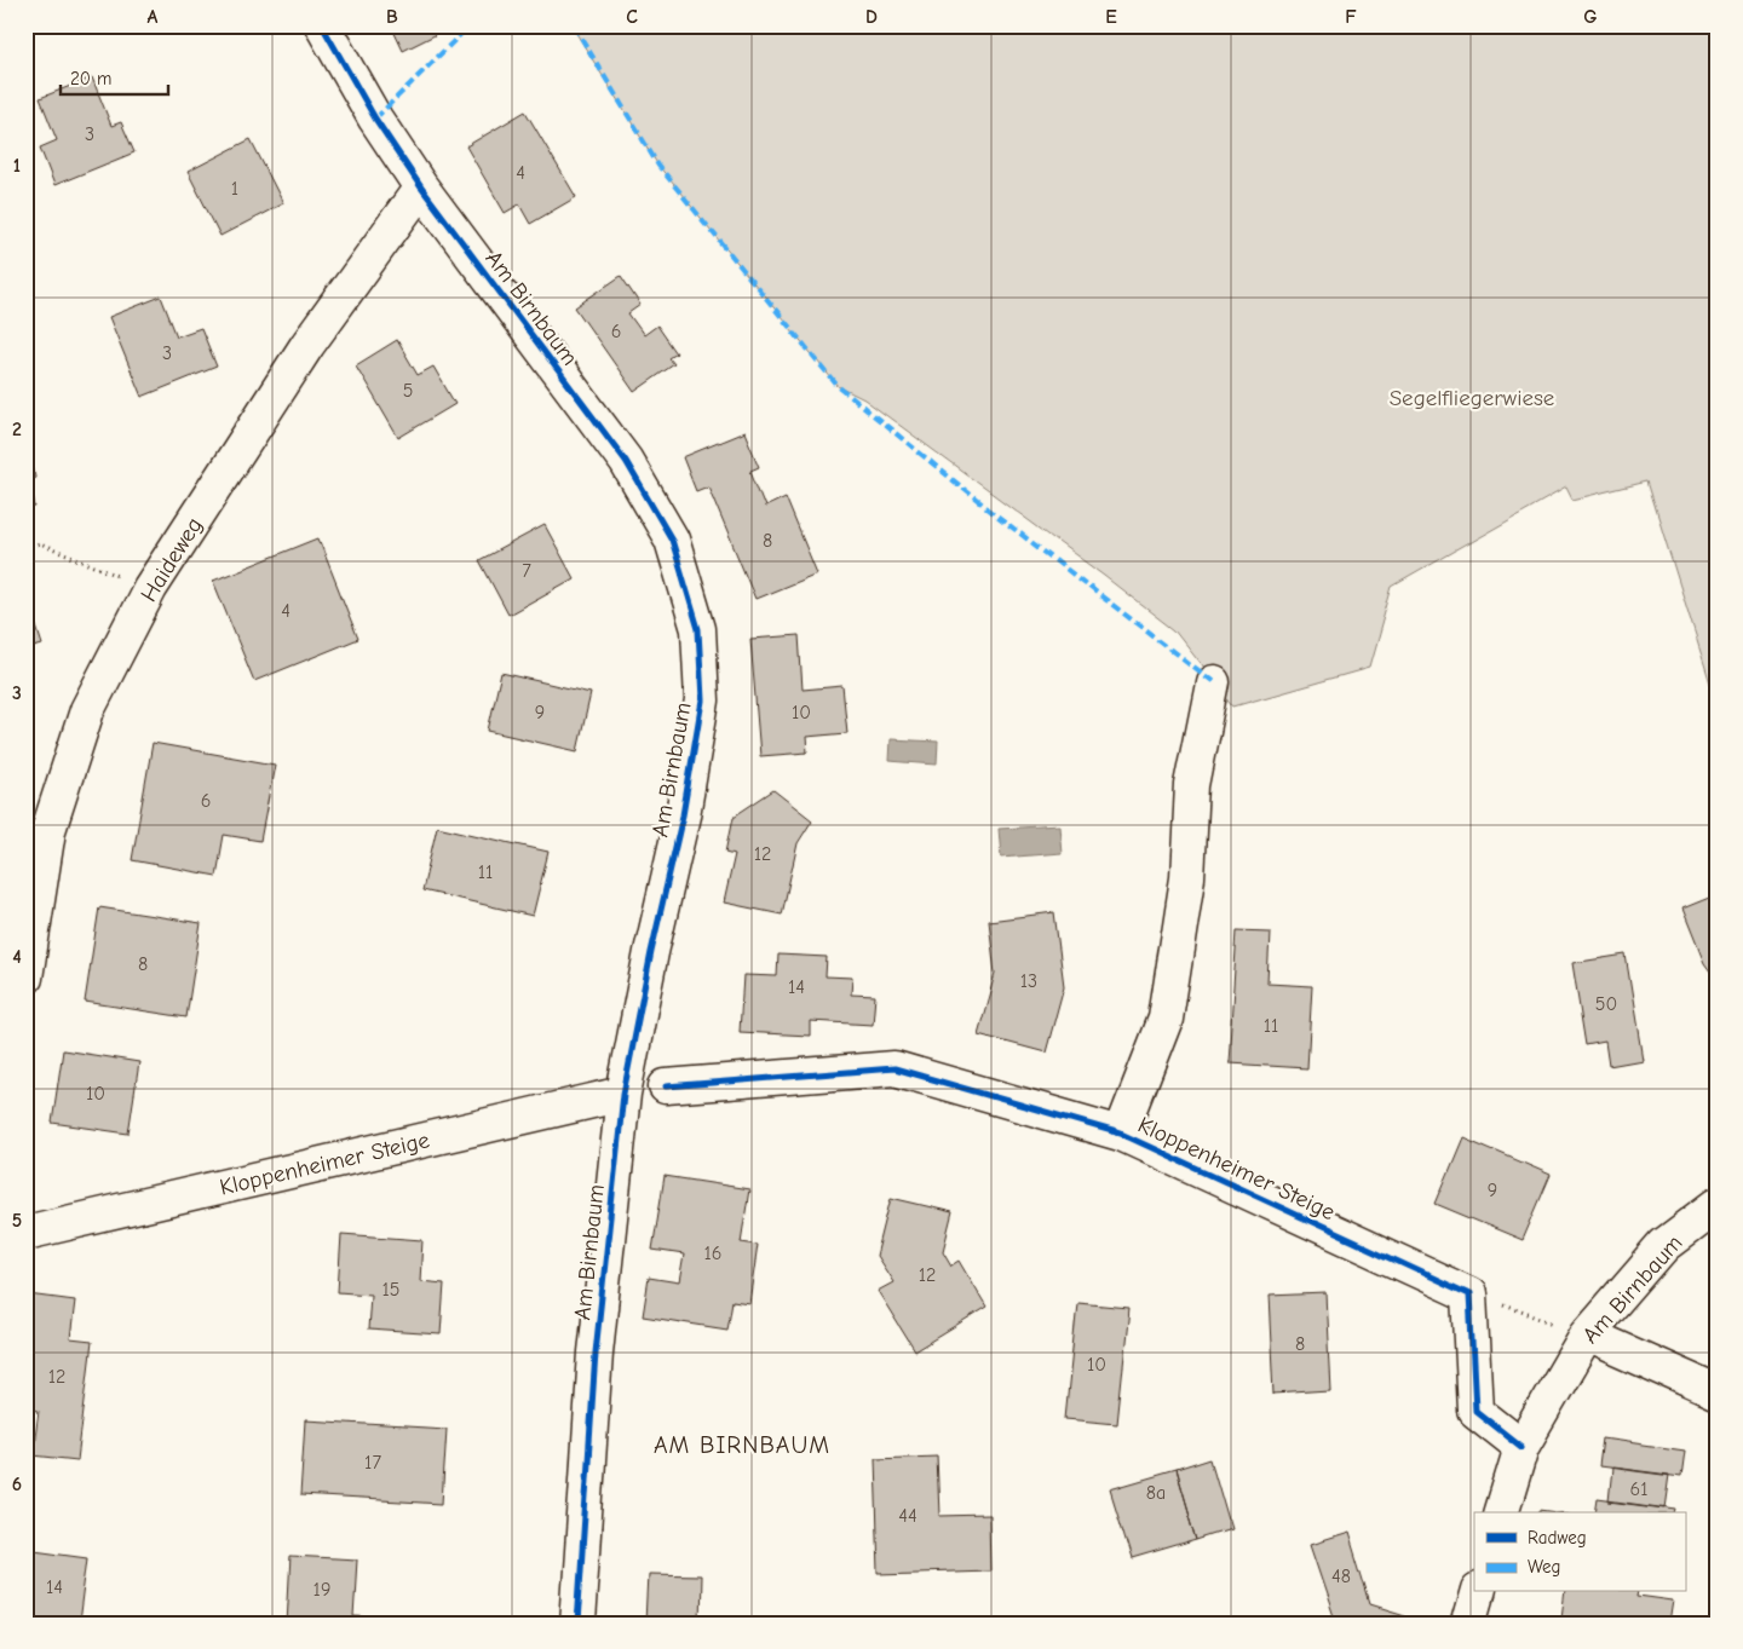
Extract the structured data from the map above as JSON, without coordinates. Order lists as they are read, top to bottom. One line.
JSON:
{"streets":{"street":["Am Birnbaum","Haideweg","Kloppenheimer Steige"]},"crossings":[["Am Birnbaum","Haideweg"],["Am Birnbaum","Kloppenheimer Steige"]],"districts":["AM BIRNBAUM"],"parks":["Segelfliegerwiese"],"house_numbers":["3","4","1","6","3","5","8","7","4","9","10","6","12","11","8","13","14","50","11","10","9","16","12","15","8","10","12","17","61","8a","44","48","14","19"],"legend":["Radweg","Weg"],"scale_bar":"20 m","grid":{"columns":["A","B","C","D","E","F","G"],"rows":["1","2","3","4","5","6"]}}
